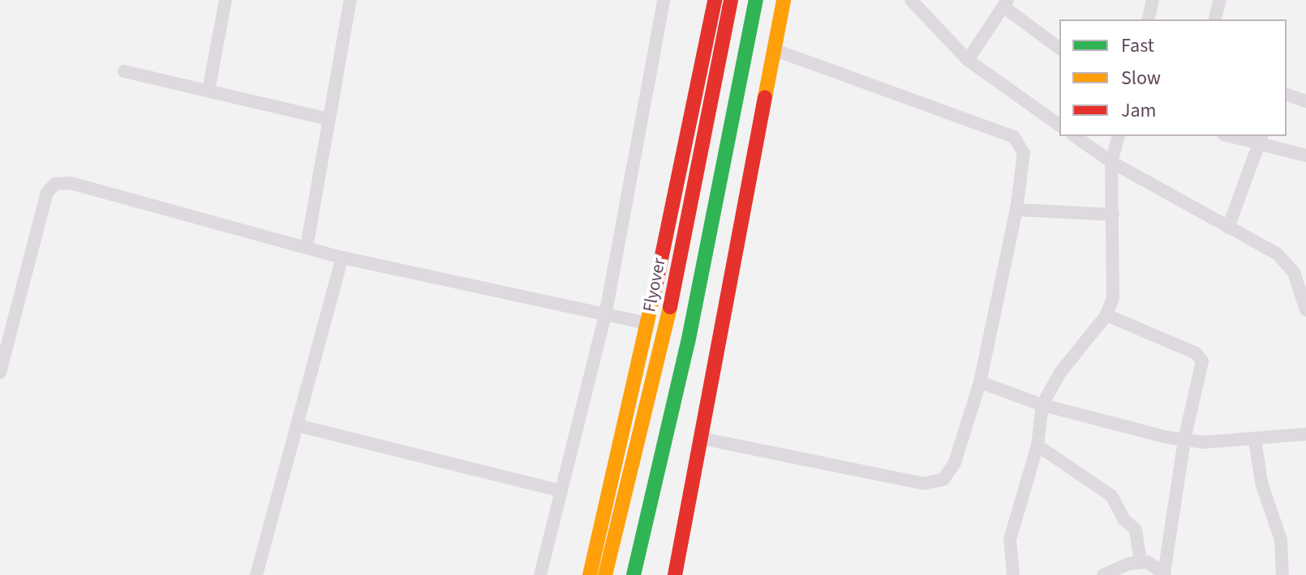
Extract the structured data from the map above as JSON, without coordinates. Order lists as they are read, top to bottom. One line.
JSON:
{"streets":{"main road":["Flyover"]},"legend":["Fast","Slow","Jam"]}
